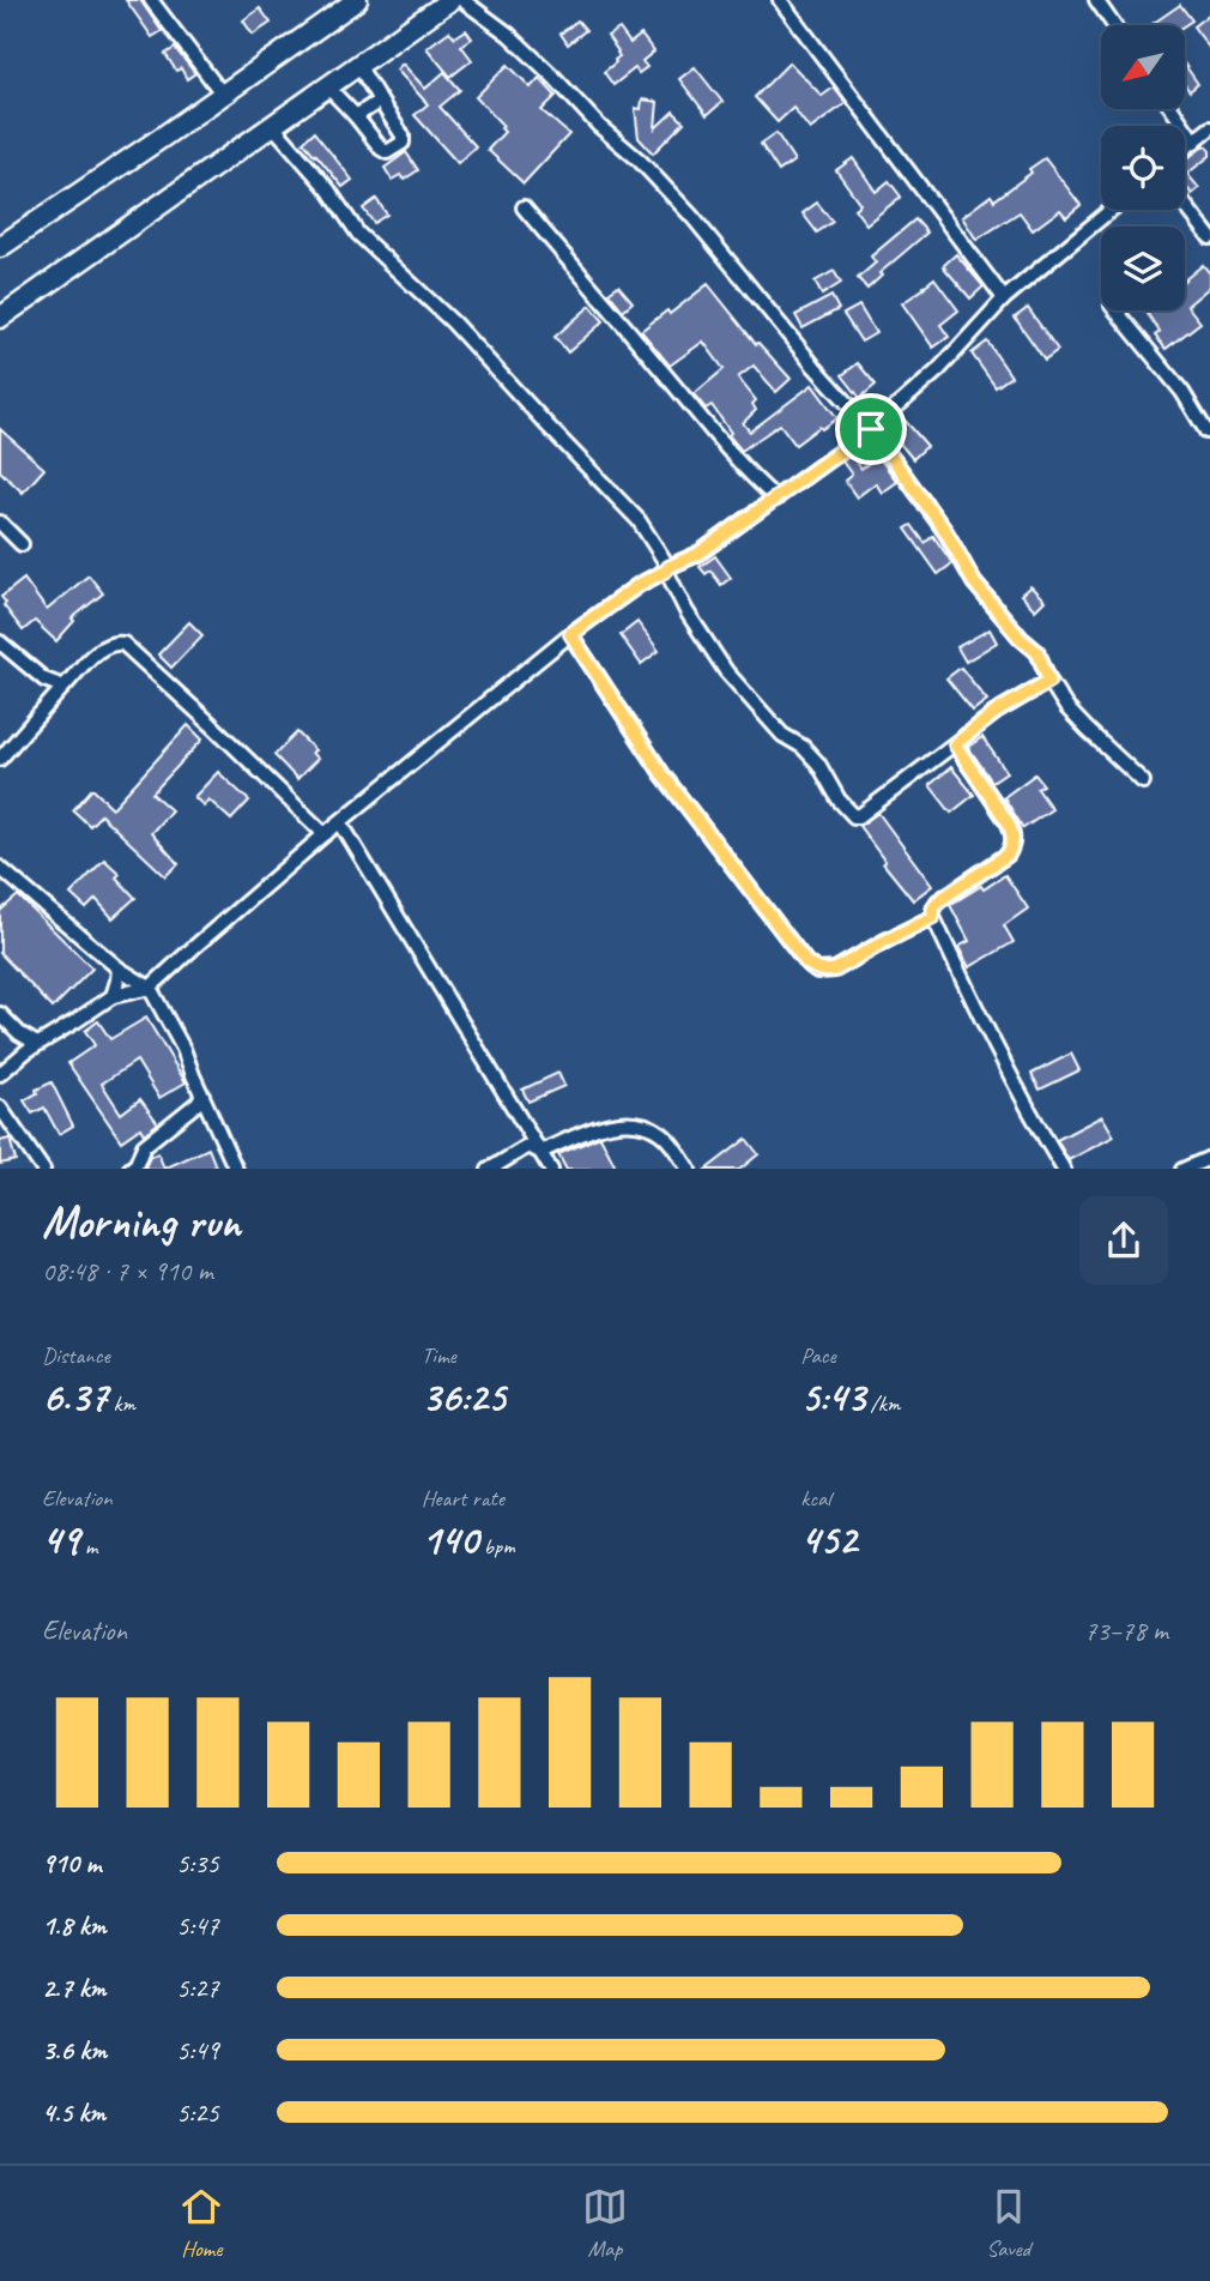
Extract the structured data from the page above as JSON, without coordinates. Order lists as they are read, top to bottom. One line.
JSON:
{"north":"bottom left","page":{"heading":["Morning run","08:48 · 7 × 910 m"],"stats":[["Distance","6.37 km"],["Time","36:25"],["Pace","5:43 /km"],["Elevation","49 m"],["Heart rate","140 bpm"],["kcal","452"]],"chart":["Elevation","73–78 m"],"list":[{"name":"910 m","note":"5:35"},{"name":"1.8 km","note":"5:47"},{"name":"2.7 km","note":"5:27"},{"name":"3.6 km","note":"5:49"},{"name":"4.5 km","note":"5:25"}],"tabs":["Home","Map","Saved"]}}
